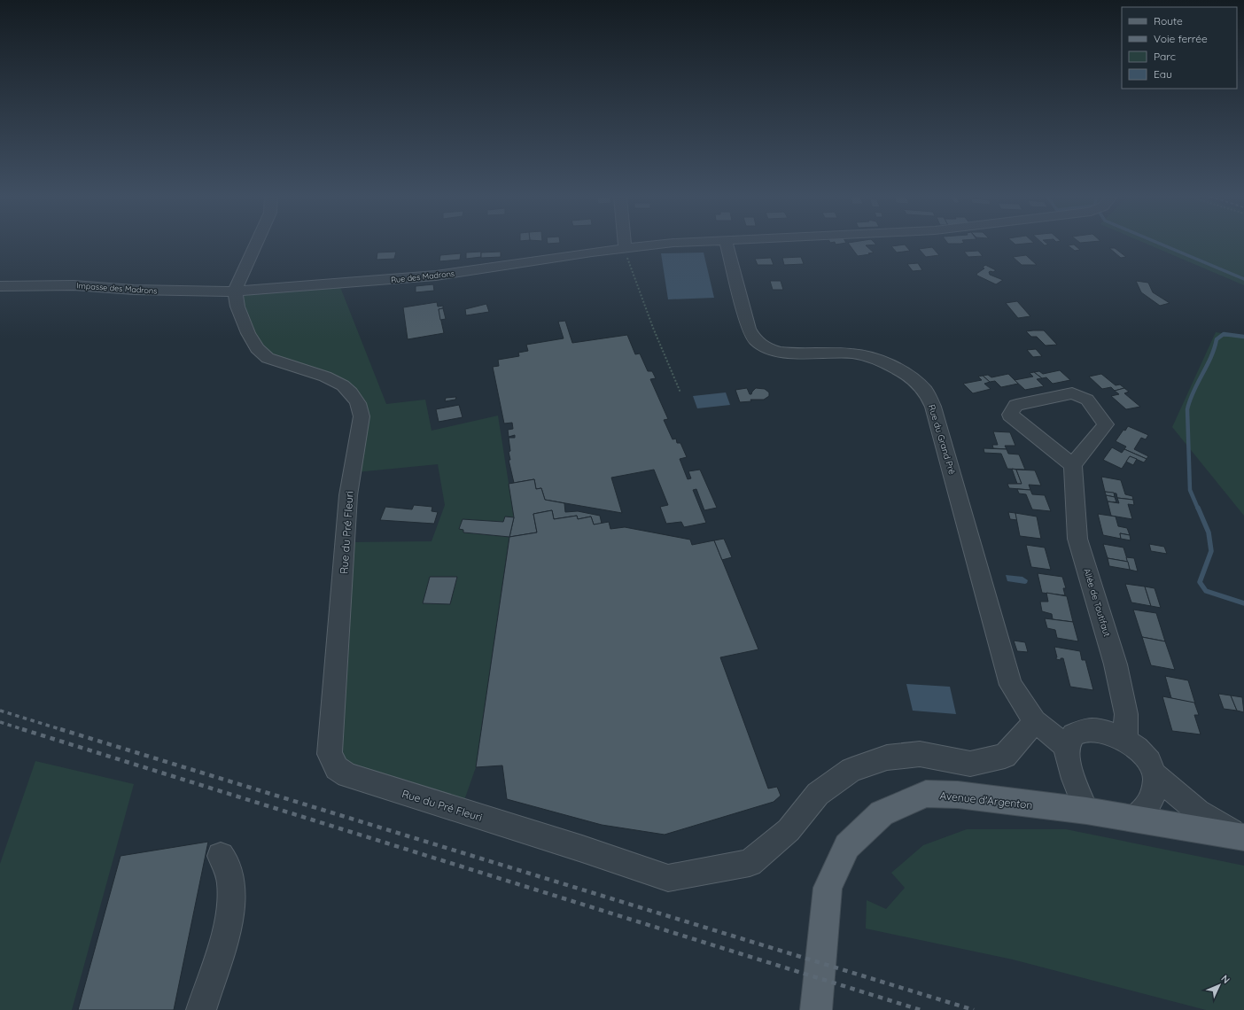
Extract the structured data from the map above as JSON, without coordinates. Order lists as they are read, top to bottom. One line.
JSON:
{"streets":{"main road":["Avenue d'Argenton"],"street":["Rue des Madrons","Impasse des Madrons","Rue du Grand Pré","Rue du Pré Fleuri","Allée de Toutifaut"]},"crossings":[["Rue des Madrons","Impasse des Madrons"],["Rue des Madrons","Rue du Pré Fleuri"],["Impasse des Madrons","Rue du Pré Fleuri"],["Rue du Grand Pré","Rue du Pré Fleuri"],["Rue du Grand Pré","Allée de Toutifaut"],["Rue du Grand Pré","Avenue d'Argenton"],["Allée de Toutifaut","Avenue d'Argenton"]],"legend":["Route","Voie ferrée","Parc","Eau"],"north":"top right"}
